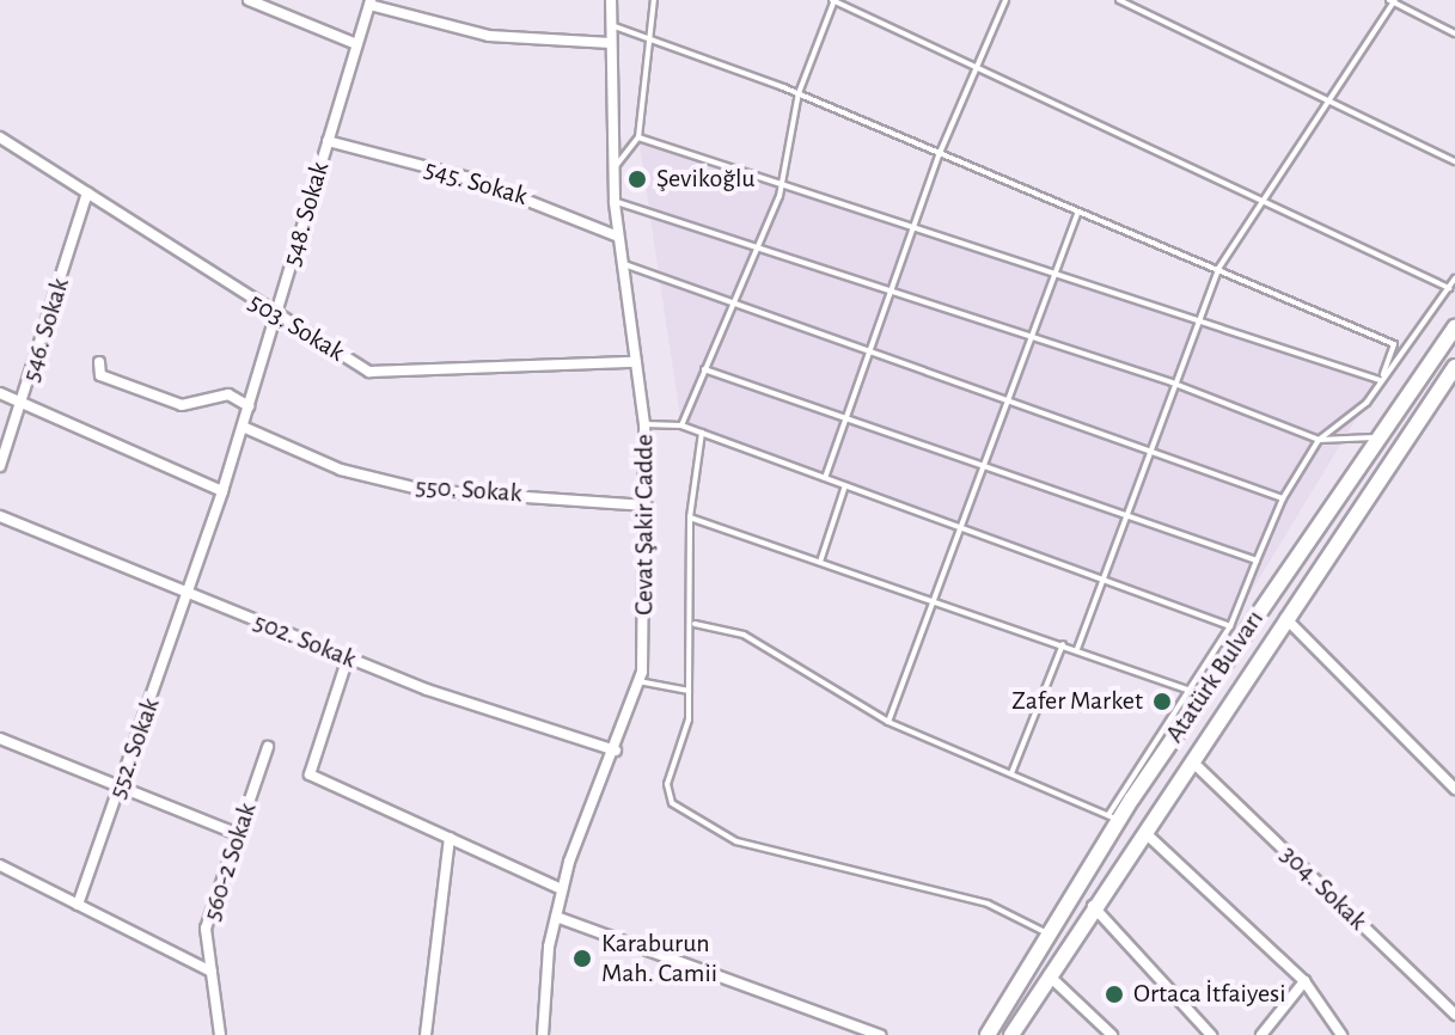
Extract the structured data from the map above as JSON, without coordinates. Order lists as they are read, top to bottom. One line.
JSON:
{"streets":{"main road":["Atatürk Bulvarı"],"street":["545. Sokak","548. Sokak","503. Sokak","546. Sokak","550. Sokak","Cevat Şakir Cadde","502. Sokak","552. Sokak","560-2 Sokak","304. Sokak"]},"crossings":[["545. Sokak","548. Sokak"],["545. Sokak","Cevat Şakir Cadde"],["548. Sokak","503. Sokak"],["548. Sokak","550. Sokak"],["548. Sokak","502. Sokak"],["548. Sokak","552. Sokak"],["503. Sokak","546. Sokak"],["503. Sokak","Cevat Şakir Cadde"],["550. Sokak","Cevat Şakir Cadde"],["Cevat Şakir Cadde","502. Sokak"],["502. Sokak","552. Sokak"],["Atatürk Bulvarı","304. Sokak"]],"places":["Şevikoğlu","Zafer Market","Karaburun Mah. Camii","Ortaca İtfaiyesi"]}
